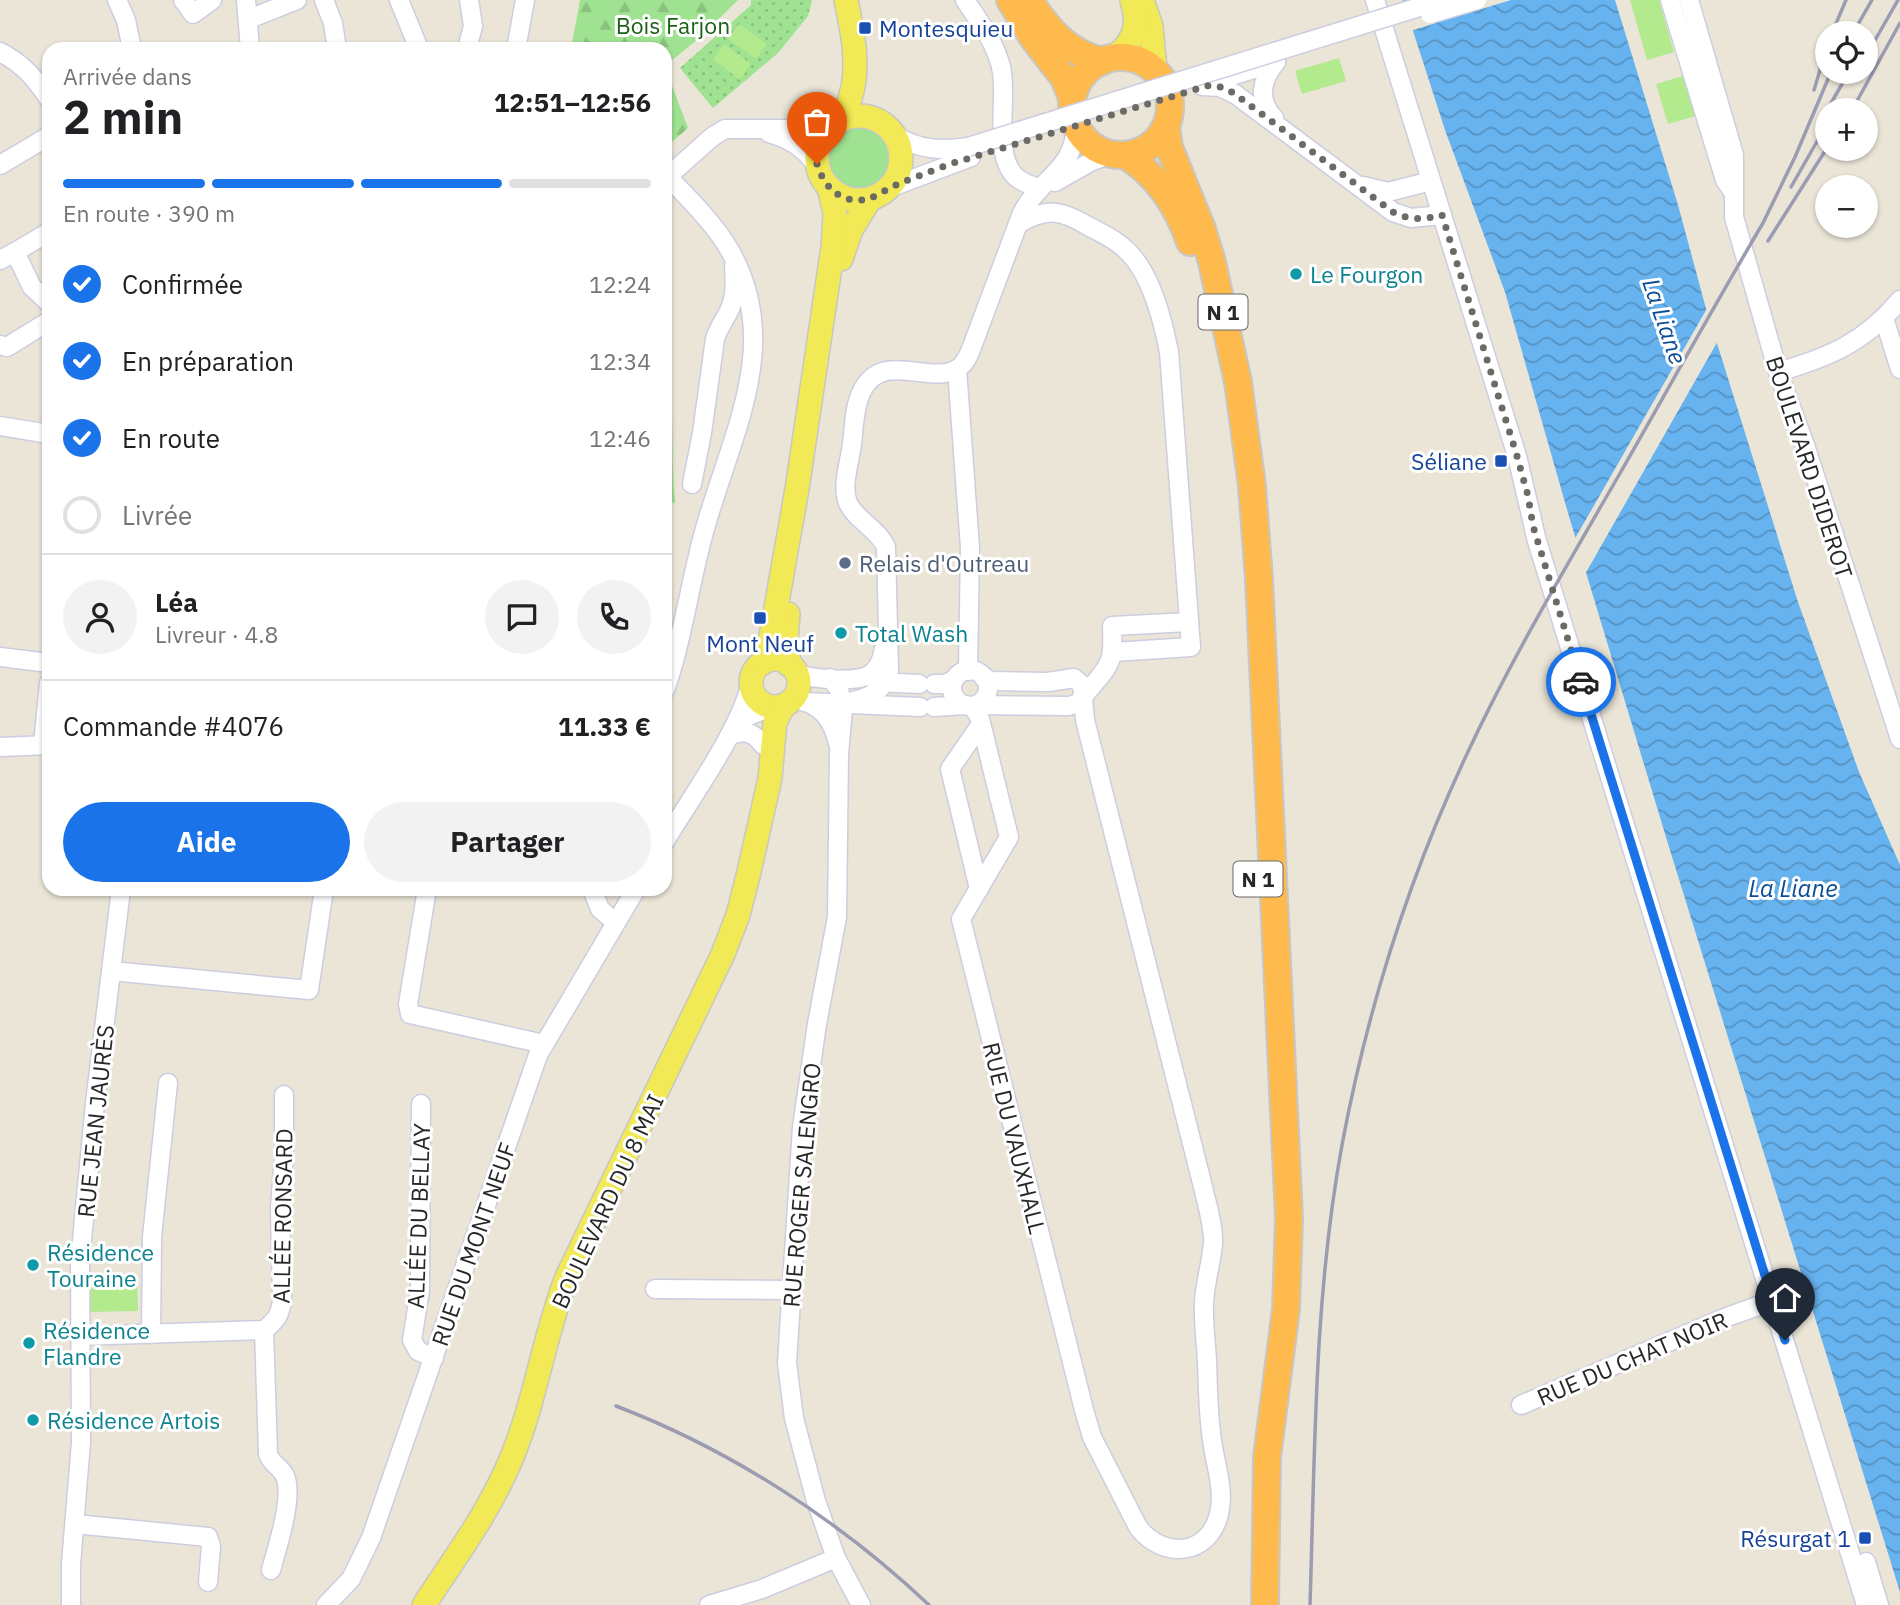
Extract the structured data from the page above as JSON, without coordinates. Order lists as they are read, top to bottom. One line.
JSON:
{"streets":{"highway":["N 1"],"main road":["BOULEVARD DU 8 MAI"],"street":["BOULEVARD DIDEROT","RUE JEAN JAURÈS","RUE DU VAUXHALL","RUE ROGER SALENGRO","ALLÉE RONSARD","ALLÉE DU BELLAY","RUE DU MONT NEUF","RUE DU CHAT NOIR"]},"crossings":[["RUE JEAN JAURÈS","ALLÉE RONSARD"],["RUE ROGER SALENGRO","BOULEVARD DU 8 MAI"],["ALLÉE DU BELLAY","RUE DU MONT NEUF"]],"water":["La Liane"],"parks":["Bois Farjon"],"places":{"transit":["Montesquieu","Séliane","Mont Neuf","Résurgat 1"],"other":["Le Fourgon","Relais d'Outreau","Total Wash","Résidence Touraine","Résidence Flandre","Résidence Artois"]},"page":{"map_buttons":["+","−"],"heading":["2 min","Arrivée dans","12:51–12:56"],"panel":["Léa","Livreur · 4.8","Commande #4076","11.33 €"],"bar":"En route · 390 m","list":[["Confirmée","12:24"],["En préparation","12:34"],["En route","12:46"],"Livrée"],"buttons":["Aide","Partager"]}}
